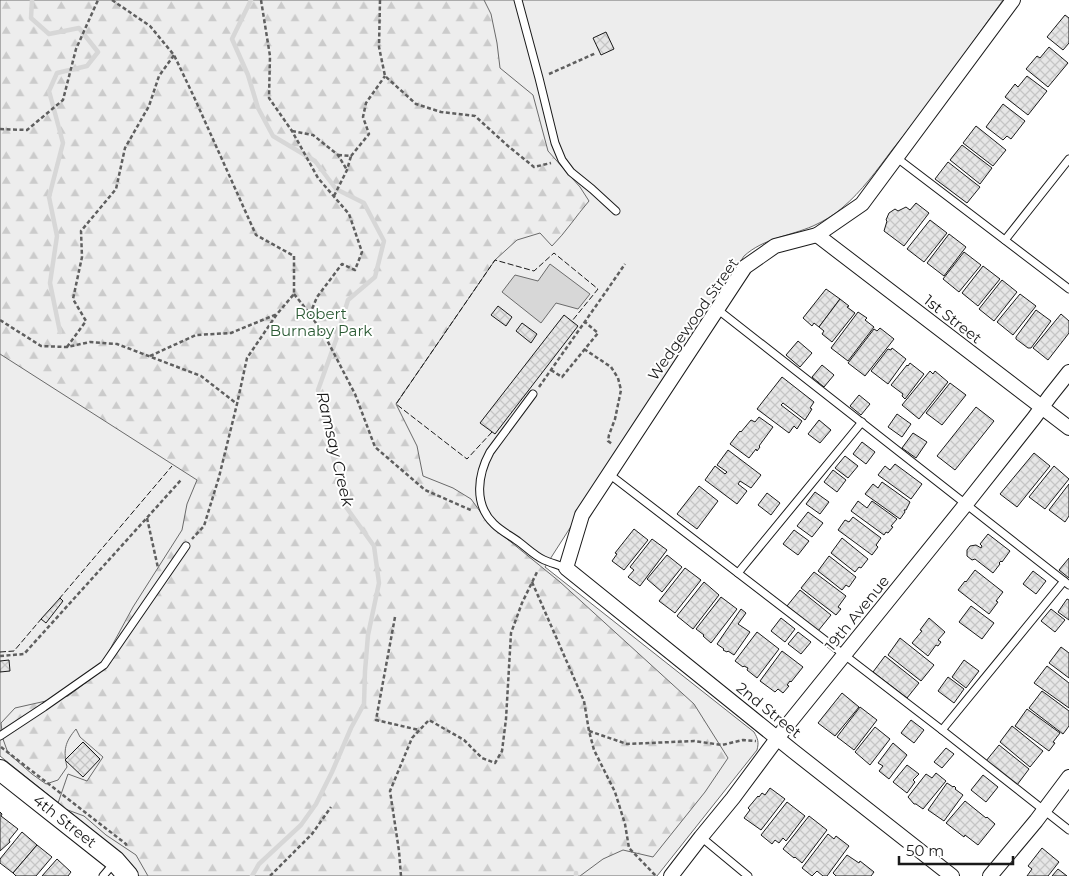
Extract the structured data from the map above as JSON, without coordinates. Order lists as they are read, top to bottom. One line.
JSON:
{"streets":{"street":["Wedgewood Street","1st Street","19th Avenue","2nd Street","4th Street"]},"crossings":[["Wedgewood Street","1st Street"],["Wedgewood Street","2nd Street"],["1st Street","19th Avenue"],["19th Avenue","2nd Street"]],"water":["Ramsay Creek"],"parks":["Robert Burnaby Park"],"scale_bar":"50 m"}
